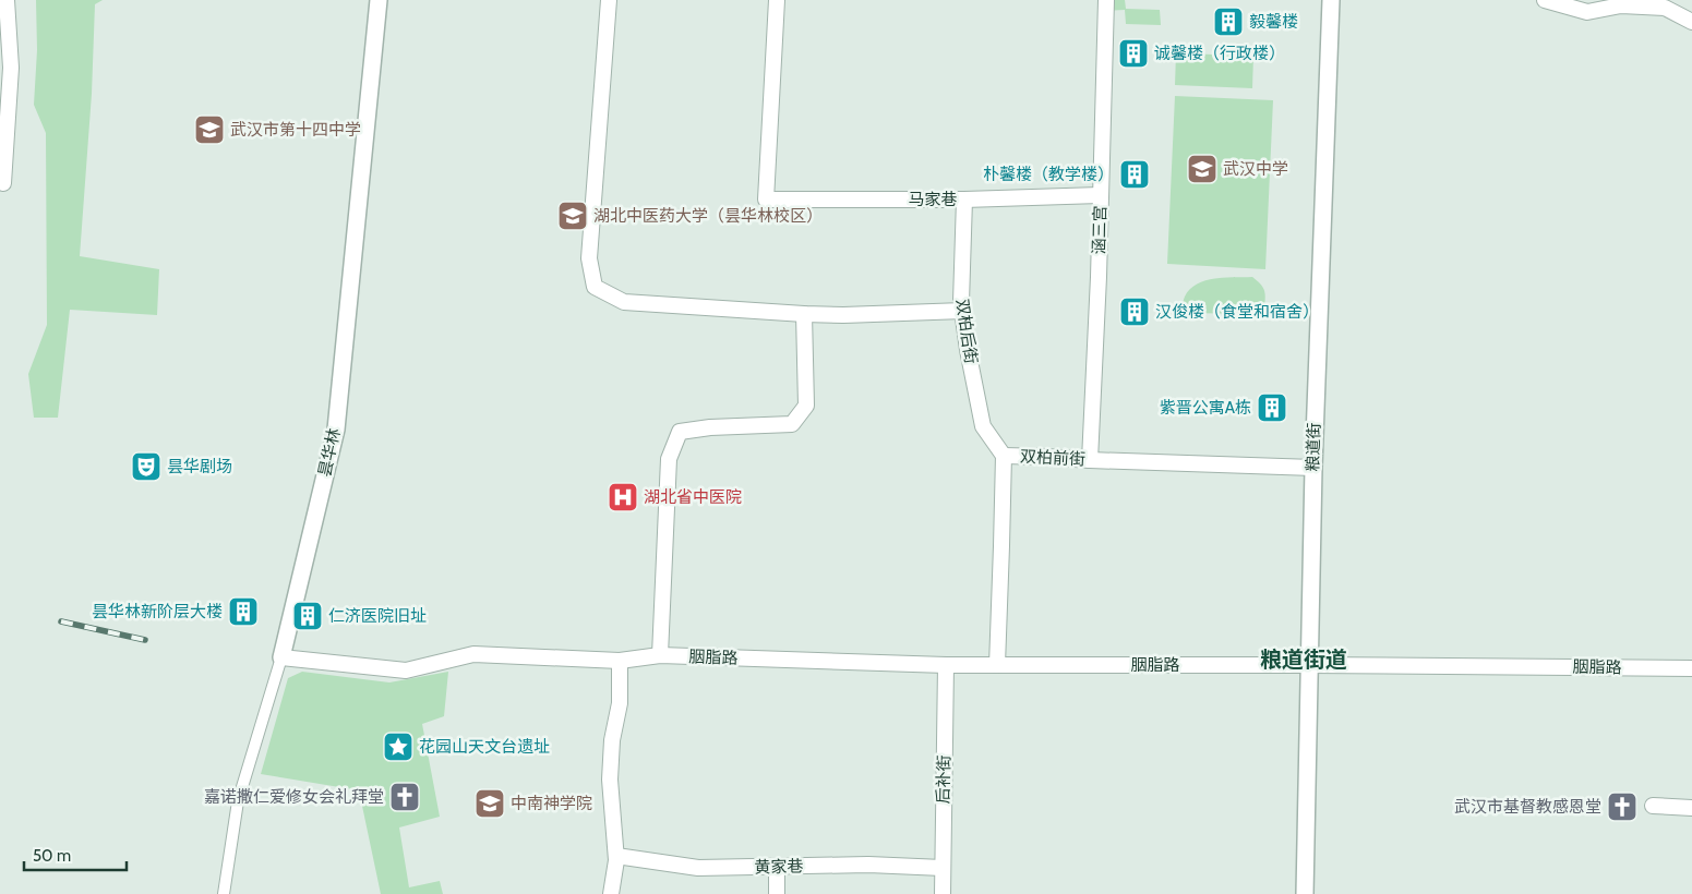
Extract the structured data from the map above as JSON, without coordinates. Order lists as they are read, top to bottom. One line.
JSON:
{"streets":{"street":["马家巷","涵三宫","双柏后街","粮道街","昙华林","双柏前街","胭脂路","后补街","黄家巷"]},"crossings":[["马家巷","涵三宫"],["马家巷","双柏后街"],["涵三宫","双柏前街"],["双柏后街","双柏前街"],["粮道街","双柏前街"],["粮道街","胭脂路"],["昙华林","胭脂路"],["双柏前街","胭脂路"],["胭脂路","后补街"],["后补街","黄家巷"]],"districts":["粮道街道"],"places":{"building":["毅馨楼","诚馨楼（行政楼）","朴馨楼（教学楼）","汉俊楼（食堂和宿舍）","紫晋公寓A栋","昙华林新阶层大楼","仁济医院旧址"],"school or university":["武汉市第十四中学","武汉中学","湖北中医药大学（昙华林校区）","中南神学院"],"theatre":["昙华剧场"],"hospital":["湖北省中医院"],"place":["花园山天文台遗址"],"church":["嘉诺撒仁爱修女会礼拜堂","武汉市基督教感恩堂"]},"scale_bar":"50 m"}
